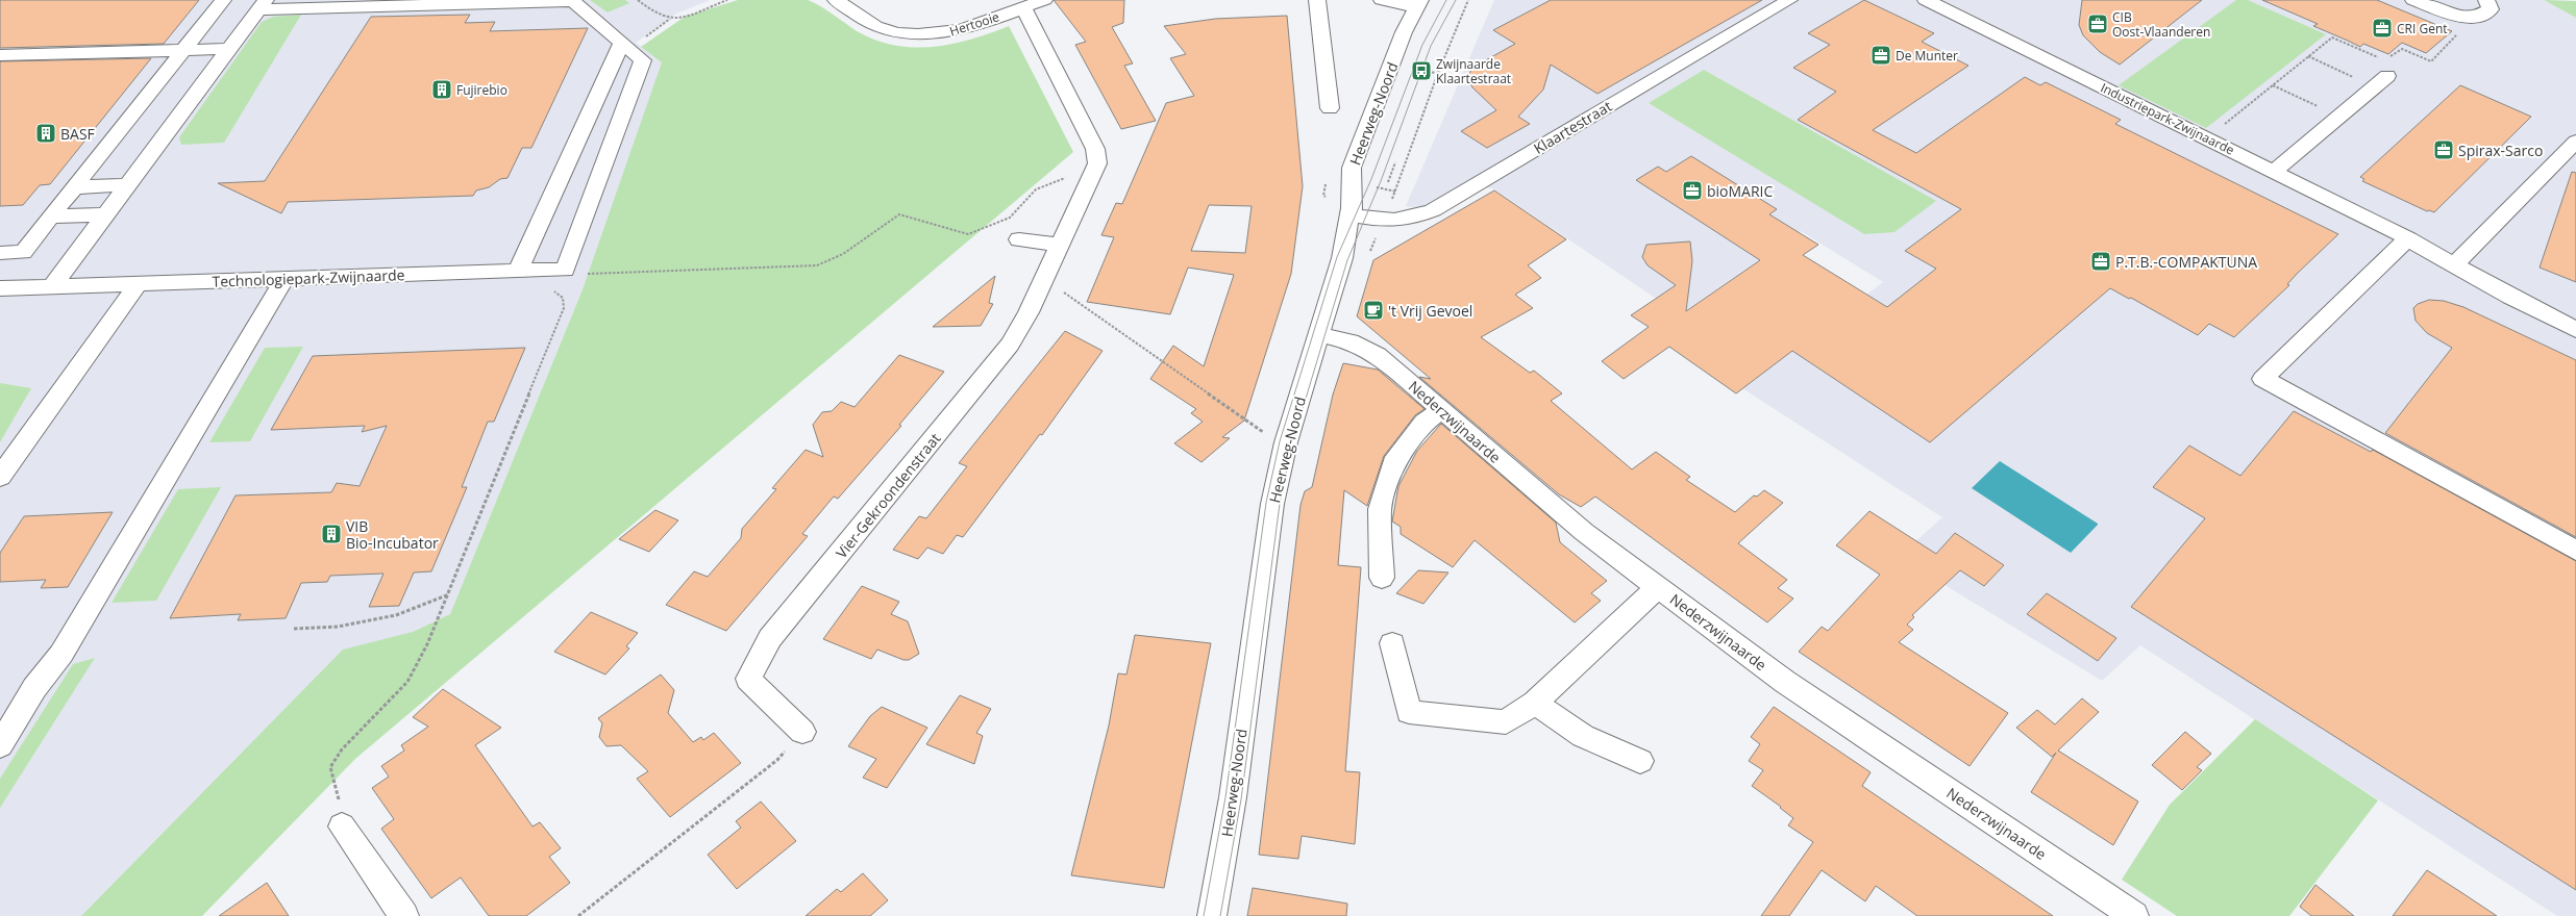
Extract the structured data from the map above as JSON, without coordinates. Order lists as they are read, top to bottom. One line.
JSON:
{"streets":{"street":["Hertooie","Heerweg-Noord","Industriepark-Zwijnaarde","Klaartestraat","Technologiepark-Zwijnaarde","Nederzwijnaarde","Vier-Gekroondenstraat"]},"crossings":[["Hertooie","Vier-Gekroondenstraat"],["Heerweg-Noord","Klaartestraat"],["Heerweg-Noord","Nederzwijnaarde"]],"places":{"office":["CIB Oost-Vlaanderen","CRI Gent","De Munter","Spirax-Sarco","bioMARIC","P.T.B.-COMPAKTUNA"],"bus stop":["Zwijnaarde Klaartestraat"],"building":["Fujirebio","BASF","VIB Bio-Incubator"],"cafe":["'t Vrij Gevoel"]}}
